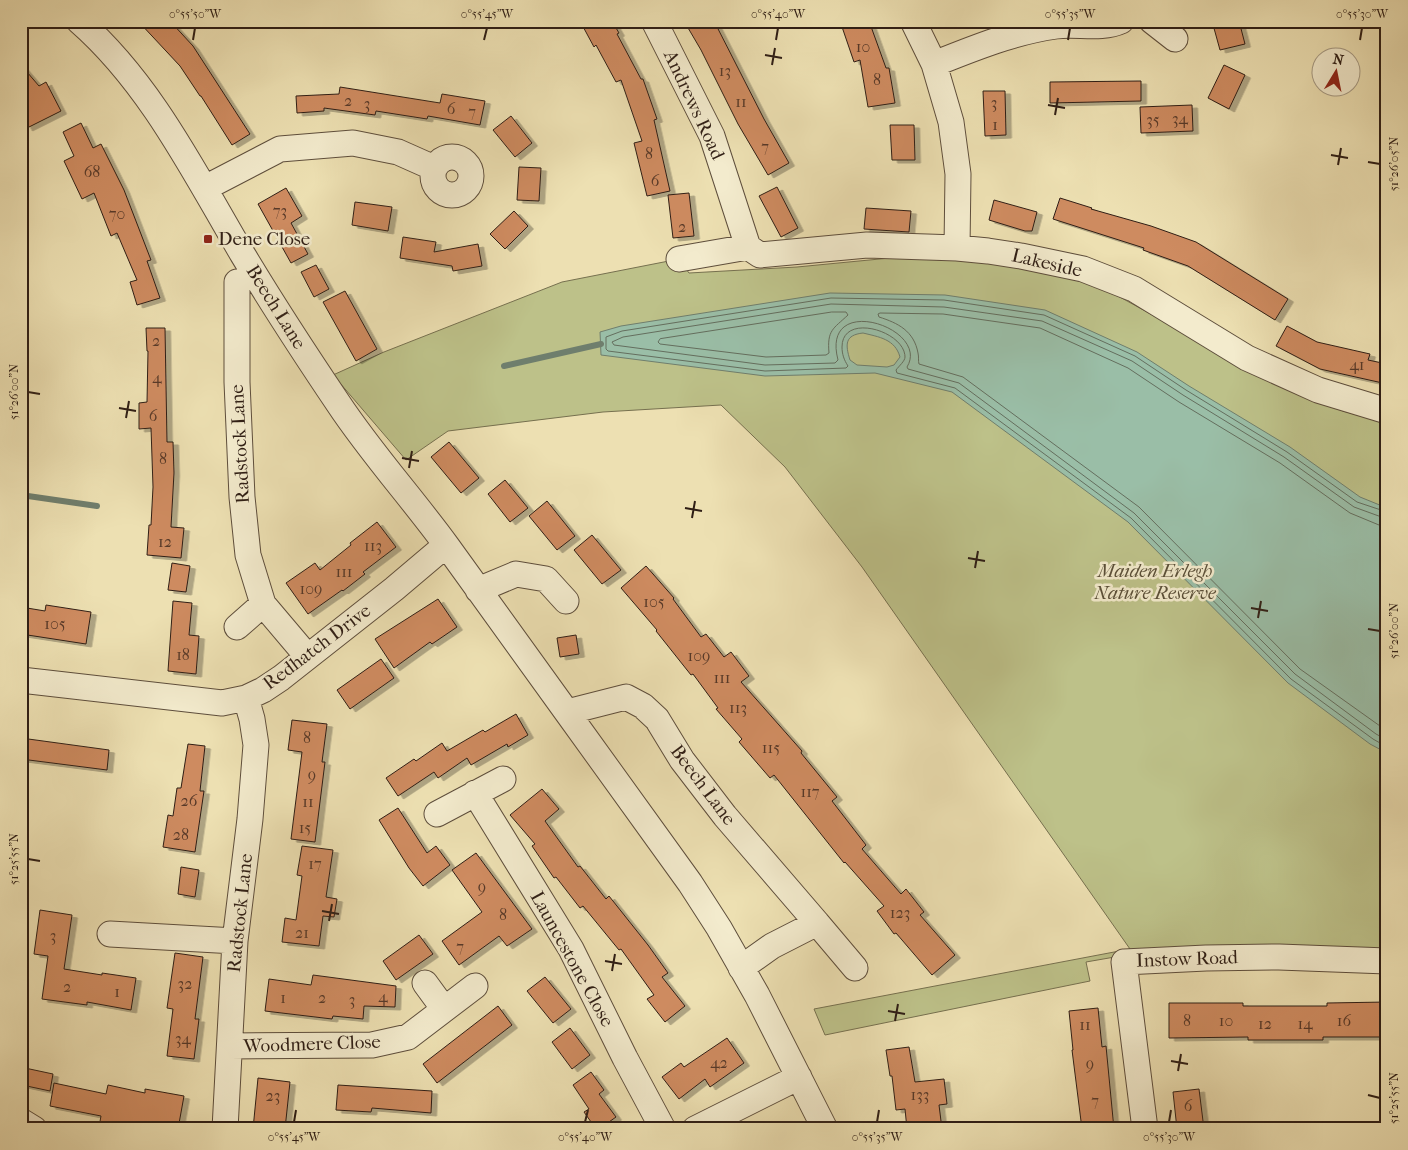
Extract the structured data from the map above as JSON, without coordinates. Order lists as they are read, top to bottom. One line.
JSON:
{"streets":{"street":["Andrews Road","Lakeside","Beech Lane","Radstock Lane","Redhatch Drive","Launcestone Close","Instow Road","Woodmere Close"]},"crossings":[["Andrews Road","Lakeside"],["Beech Lane","Redhatch Drive"],["Radstock Lane","Redhatch Drive"],["Radstock Lane","Woodmere Close"]],"parks":["Maiden Erlegh Nature Reserve"],"places":{"transit":["Dene Close"]},"house_numbers":["10","13","8","2","11","3","3","6","7","34","35","1","7","8","68","6","73","70","2","2","41","4","6","8","12","113","111","109","105","105","18","109","111","113","8","115","9","117","26","11","15","28","17","9","123","8","21","3","7","32","2","1","4","1","2","3","8","10","16","12","14","11","34","42","9","133","23","7","6"],"north":"top","coordinates":["0°55'50\"W","0°55'45\"W","0°55'40\"W","0°55'35\"W","0°55'30\"W","51°26'05\"N","51°26'00\"N","51°25'55\"N"]}
